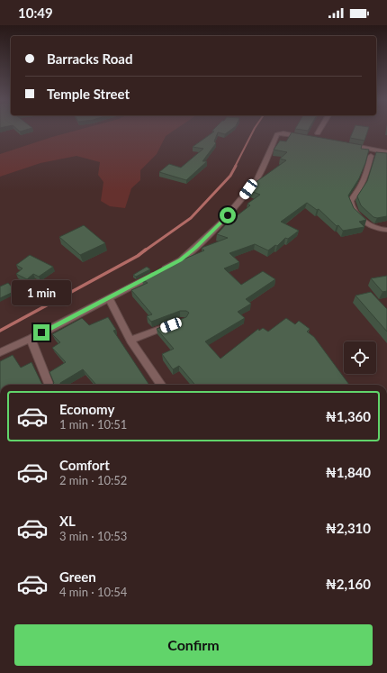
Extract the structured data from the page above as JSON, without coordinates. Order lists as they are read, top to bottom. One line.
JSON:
{"page":{"status":"10:49","banner":["Barracks Road","Temple Street"],"bubble":"1 min","list":[{"name":"Economy","note":"1 min · 10:51","value":"₦1,360"},{"name":"Comfort","note":"2 min · 10:52","value":"₦1,840"},{"name":"XL","note":"3 min · 10:53","value":"₦2,310"},{"name":"Green","note":"4 min · 10:54","value":"₦2,160"}],"buttons":"Confirm"}}
